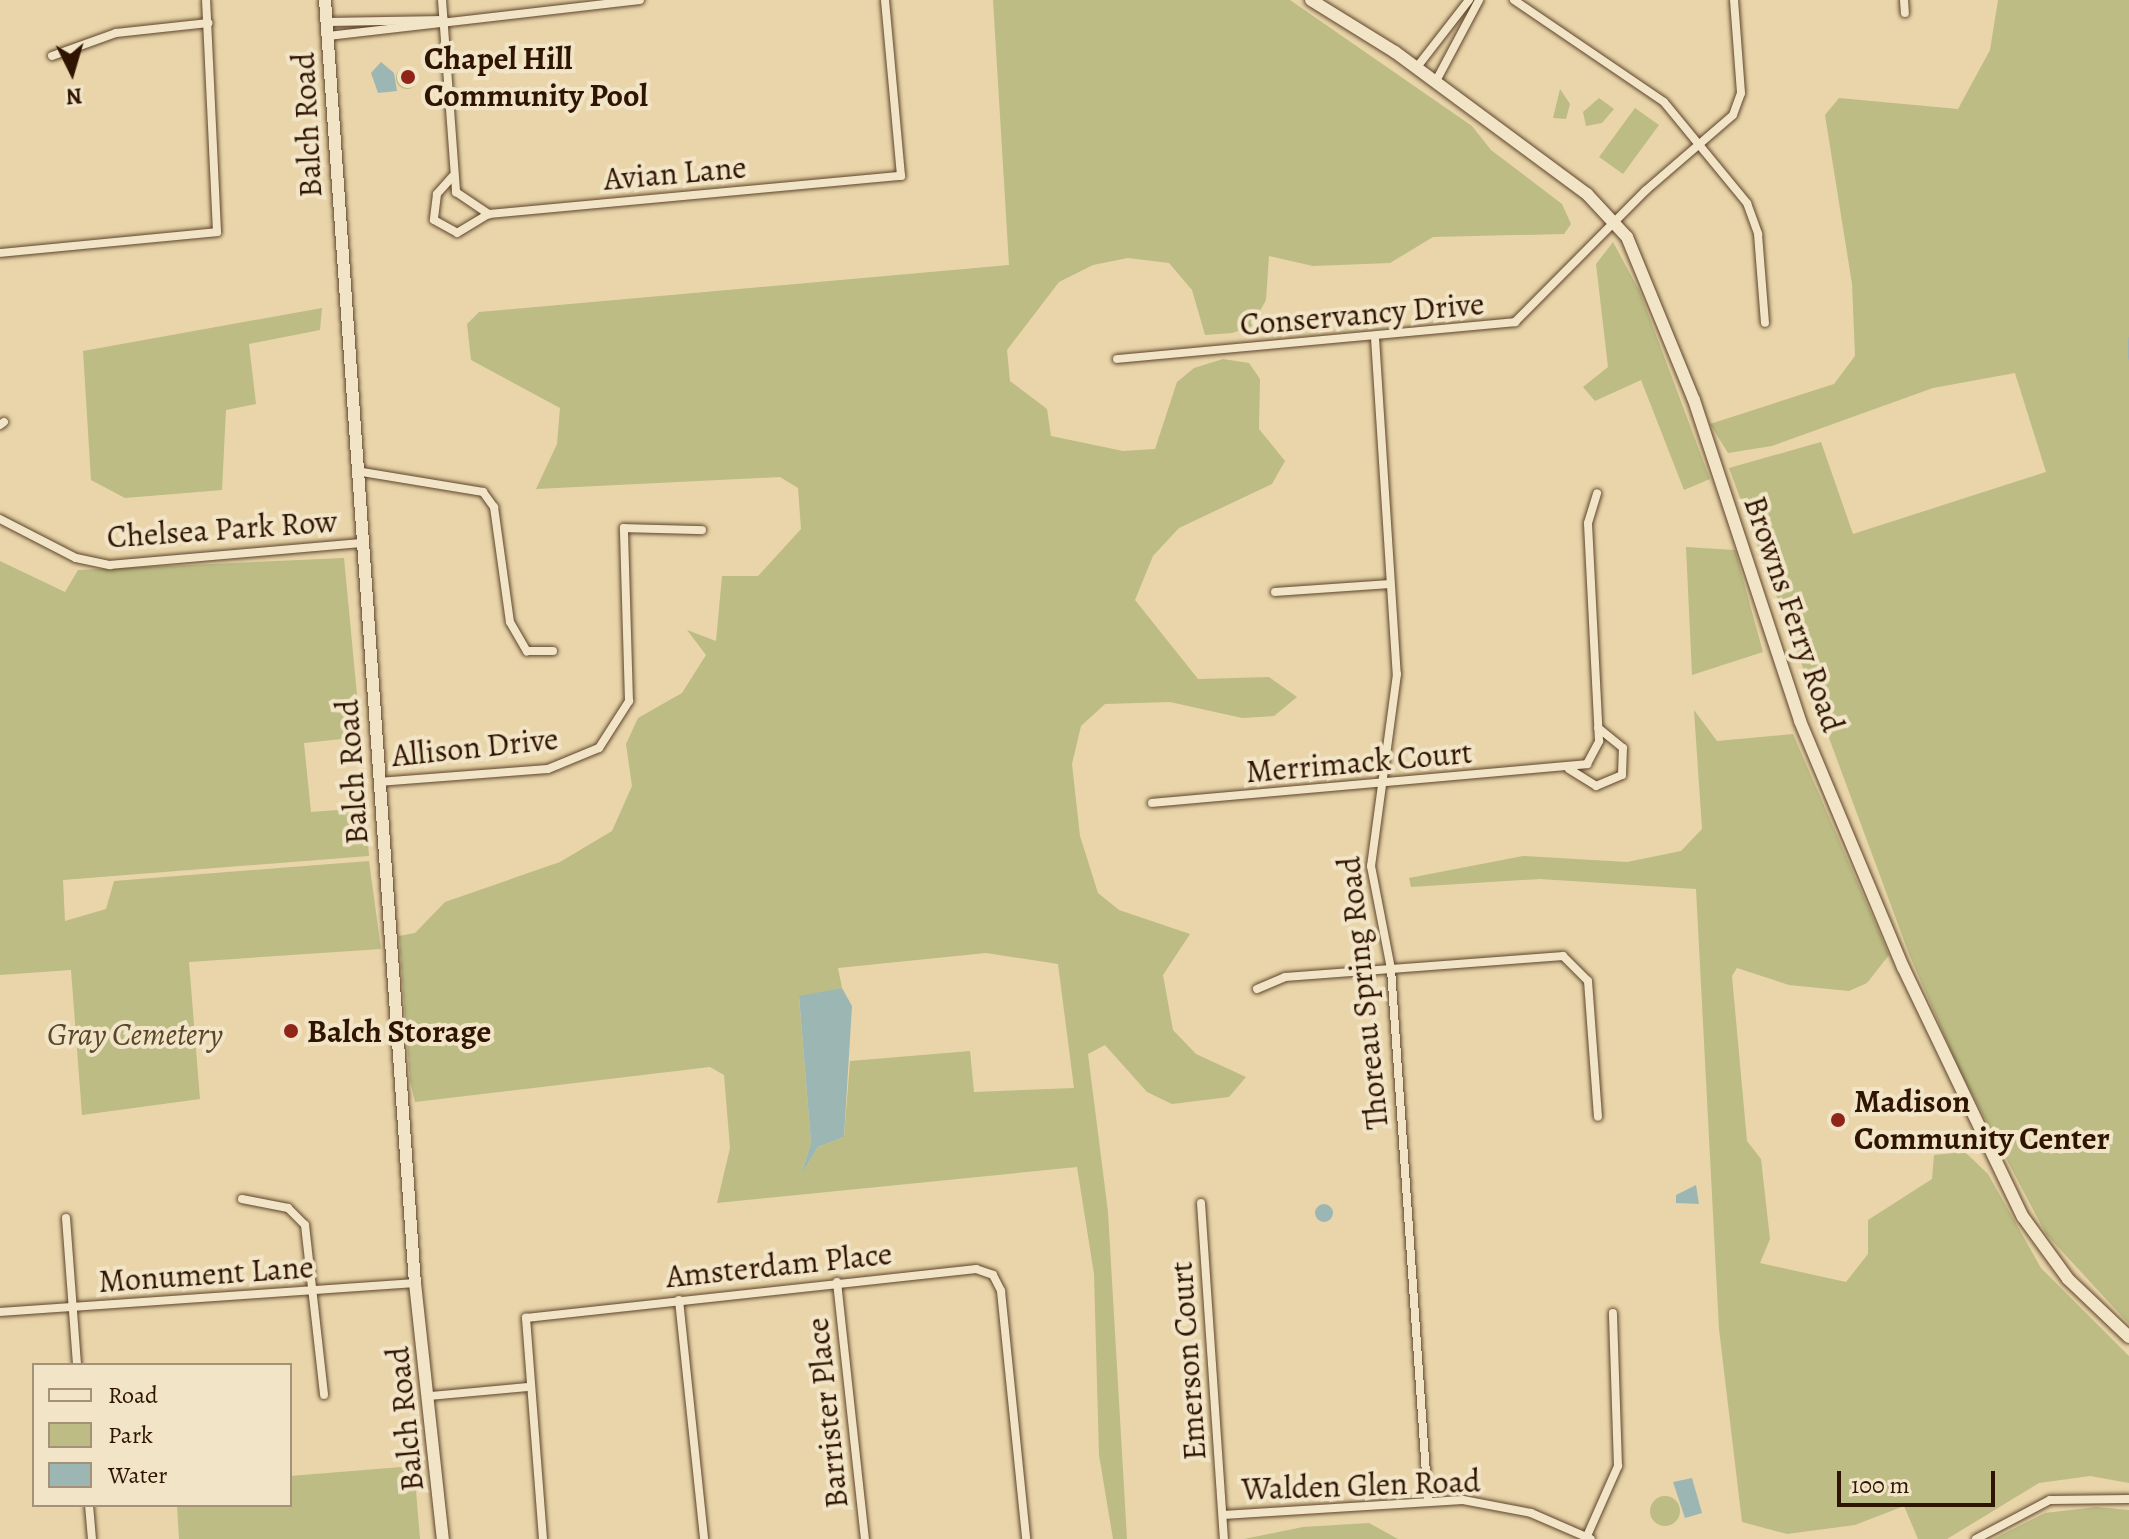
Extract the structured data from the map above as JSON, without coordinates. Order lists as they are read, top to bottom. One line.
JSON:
{"streets":{"street":["Balch Road","Avian Lane","Conservancy Drive","Chelsea Park Row","Browns Ferry Road","Allison Drive","Merrimack Court","Thoreau Spring Road","Amsterdam Place","Monument Lane","Emerson Court","Barrister Place","Walden Glen Road"]},"crossings":[["Balch Road","Chelsea Park Row"],["Balch Road","Allison Drive"],["Balch Road","Monument Lane"],["Conservancy Drive","Browns Ferry Road"],["Conservancy Drive","Thoreau Spring Road"],["Merrimack Court","Thoreau Spring Road"],["Thoreau Spring Road","Walden Glen Road"],["Amsterdam Place","Barrister Place"],["Emerson Court","Walden Glen Road"]],"parks":["Gray Cemetery"],"places":["Chapel Hill Community Pool","Balch Storage","Madison Community Center"],"legend":["Road","Park","Water"],"scale_bar":"100 m","north":"bottom"}
